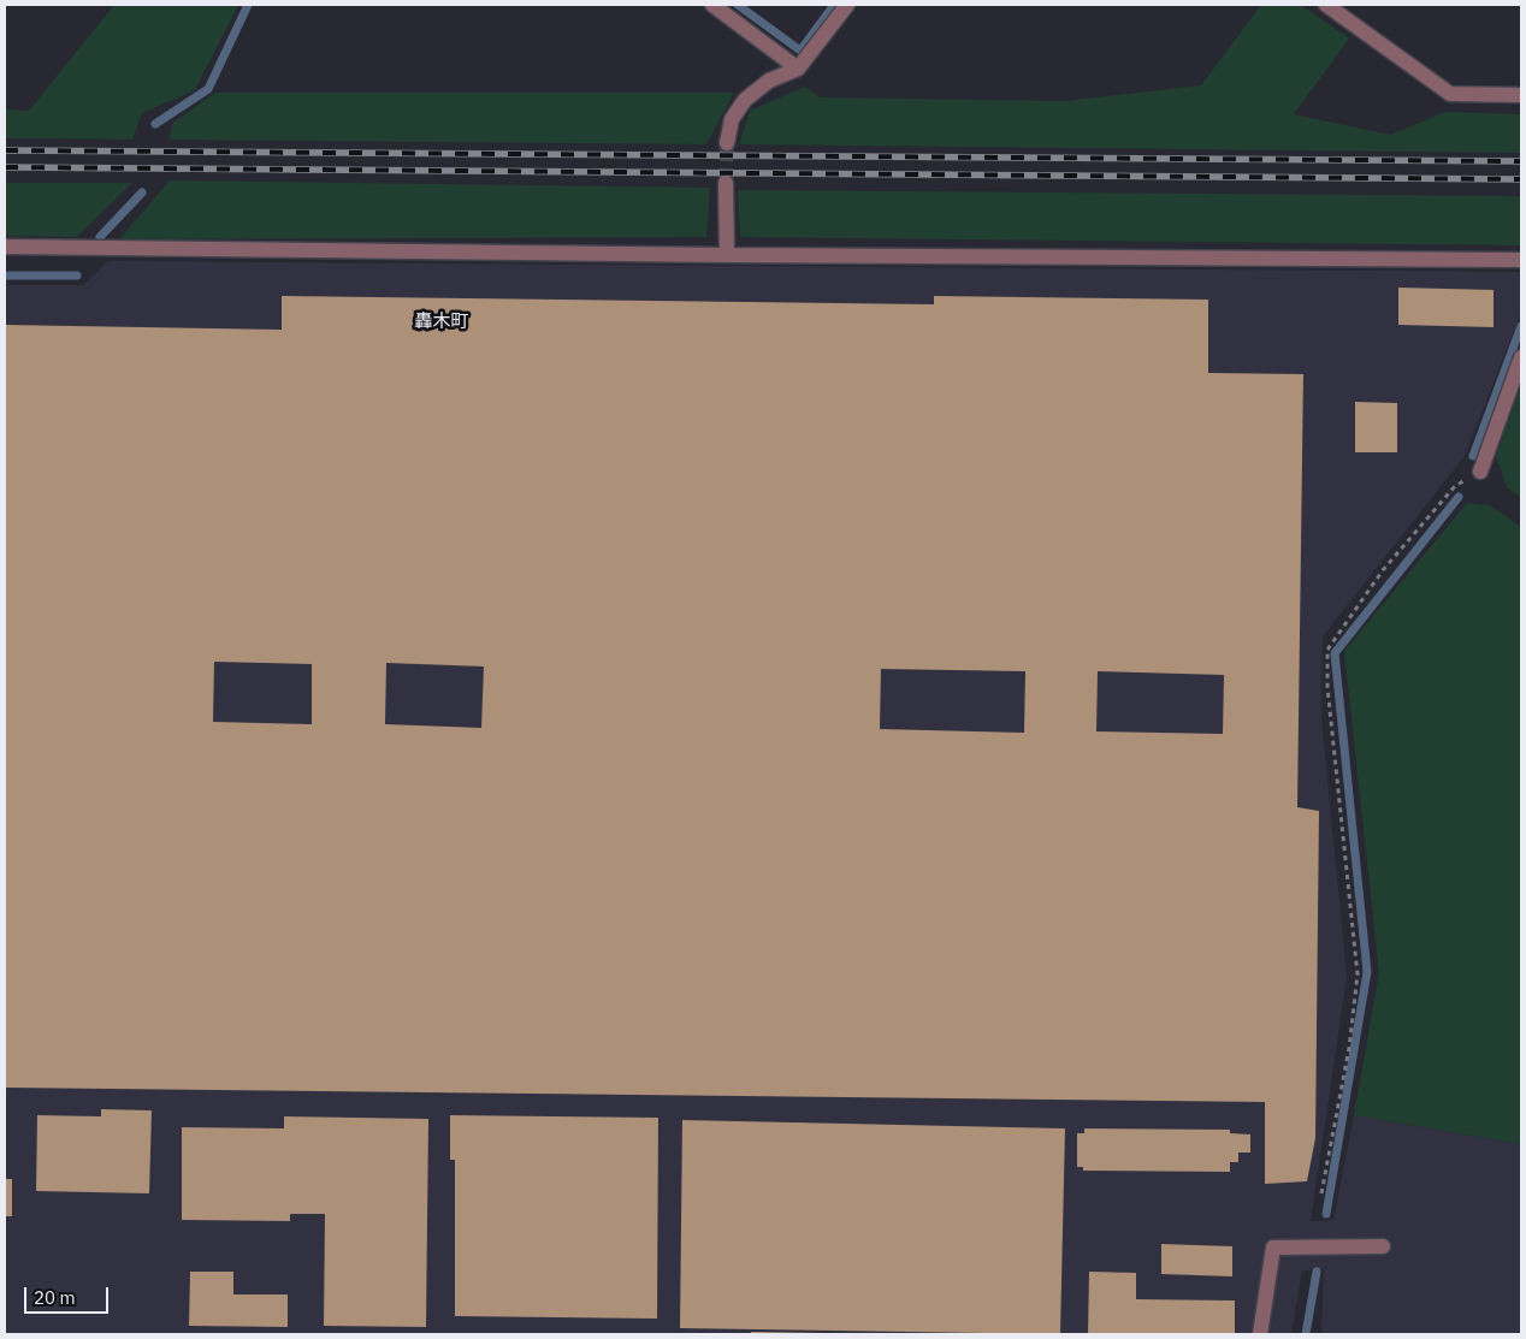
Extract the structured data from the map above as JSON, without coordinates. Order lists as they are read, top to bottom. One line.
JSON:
{"districts":["轟木町"],"scale_bar":"20 m"}
